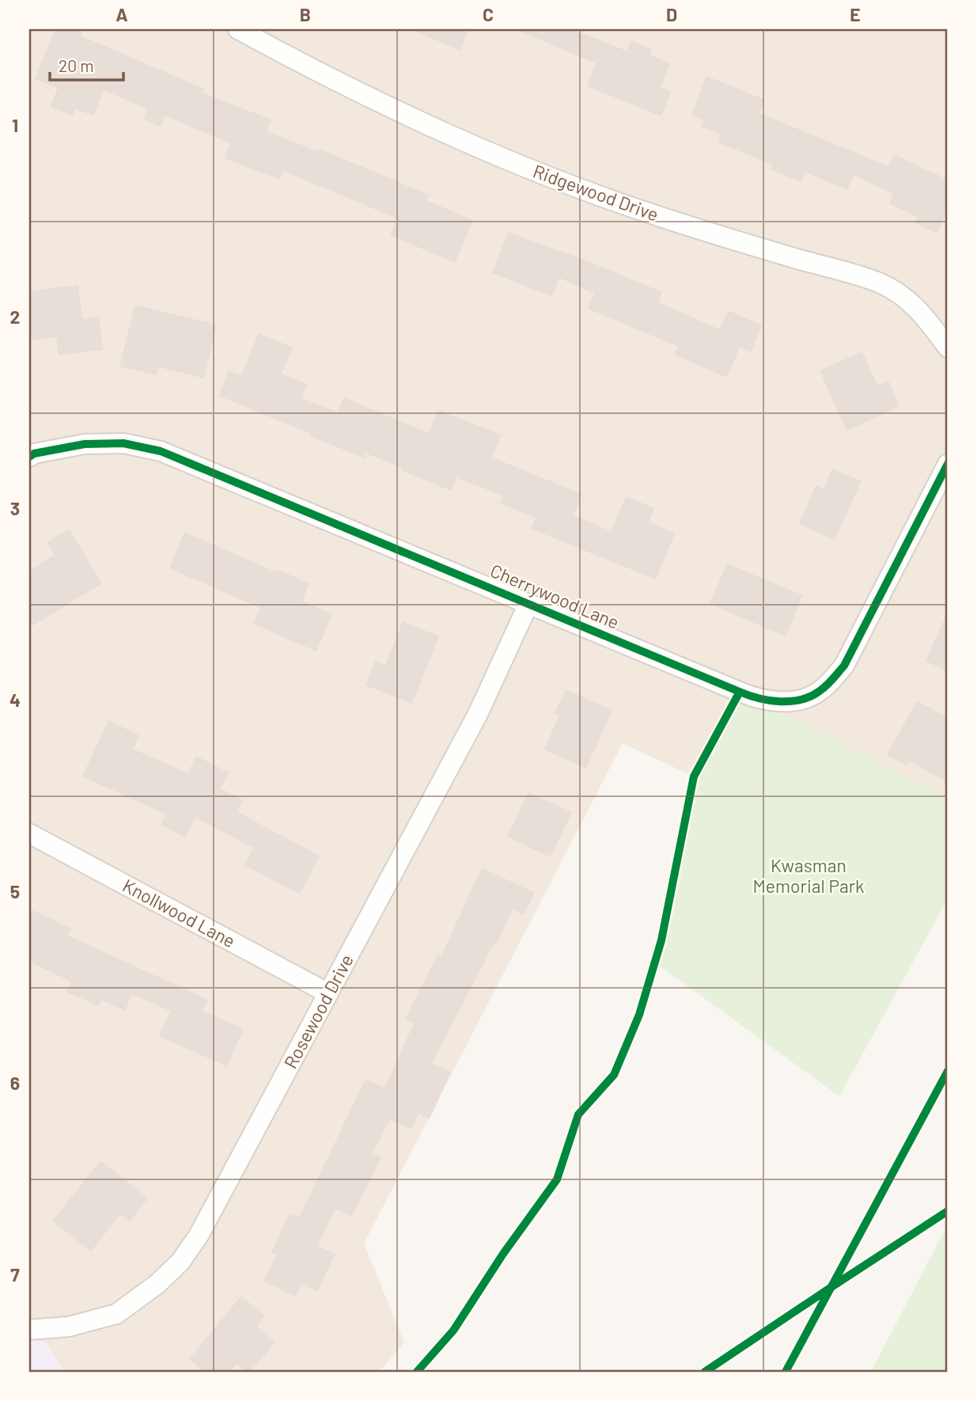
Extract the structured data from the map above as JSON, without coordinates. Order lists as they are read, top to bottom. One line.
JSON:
{"streets":{"street":["Ridgewood Drive","Cherrywood Lane","Knollwood Lane","Rosewood Drive"]},"crossings":[["Cherrywood Lane","Rosewood Drive"],["Knollwood Lane","Rosewood Drive"]],"parks":["Kwasman Memorial Park"],"scale_bar":"20 m","grid":{"columns":["A","B","C","D","E"],"rows":["1","2","3","4","5","6","7"]}}
